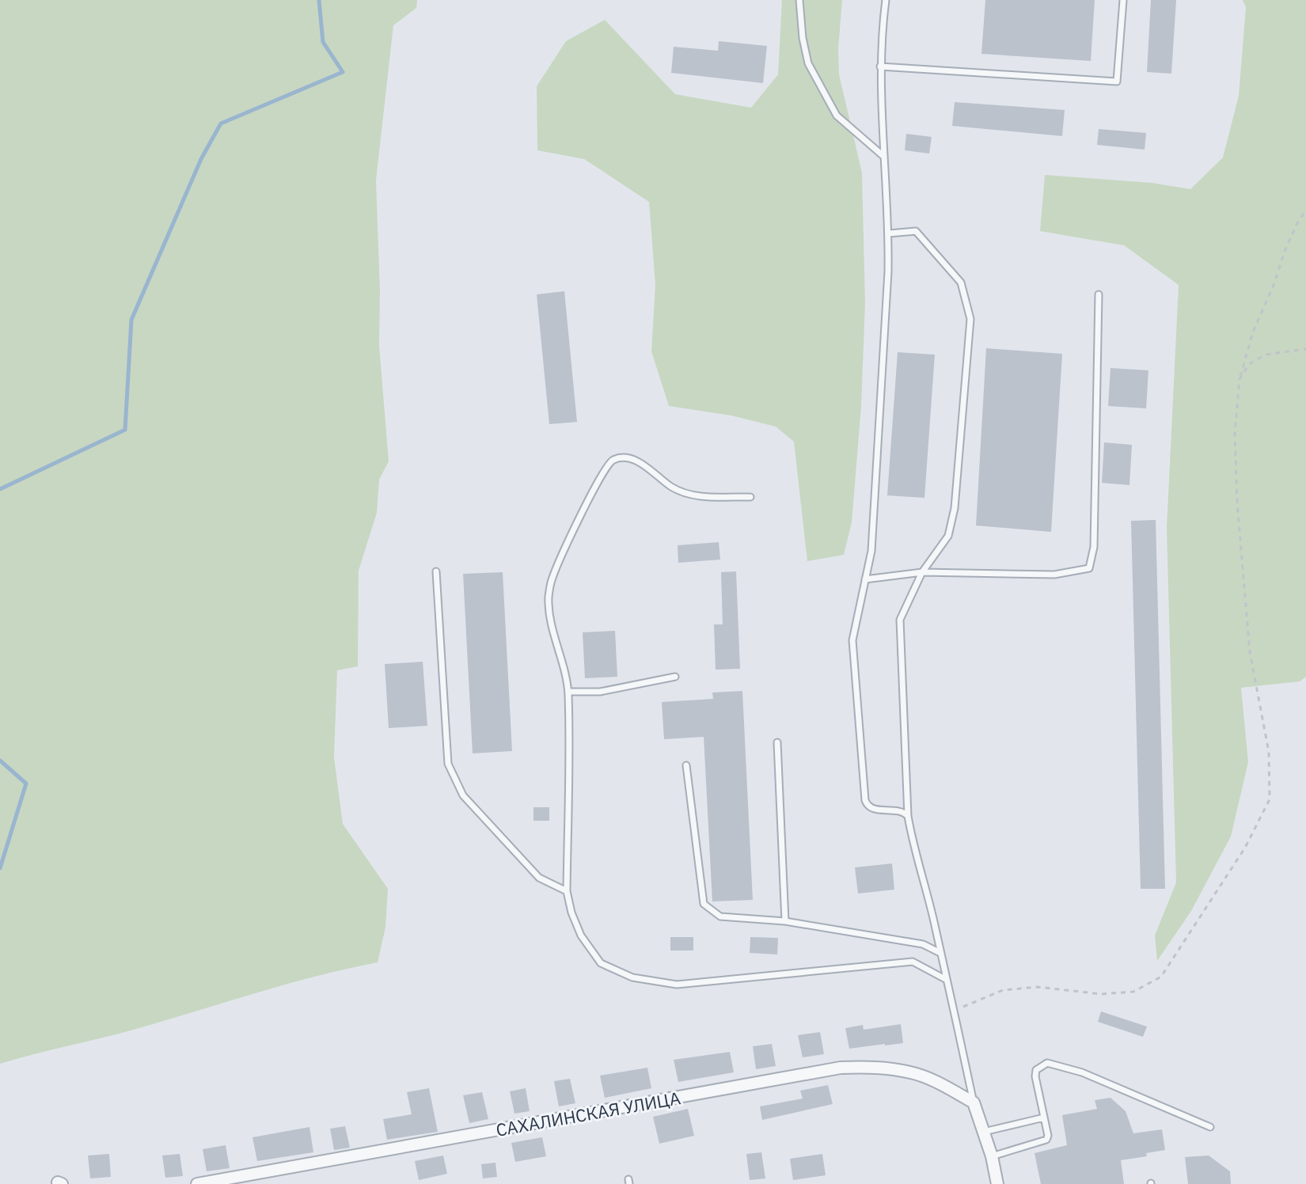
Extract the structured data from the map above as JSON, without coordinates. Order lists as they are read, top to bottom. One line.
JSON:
{"streets":{"street":["САХАЛИНСКАЯ УЛИЦА"]}}
